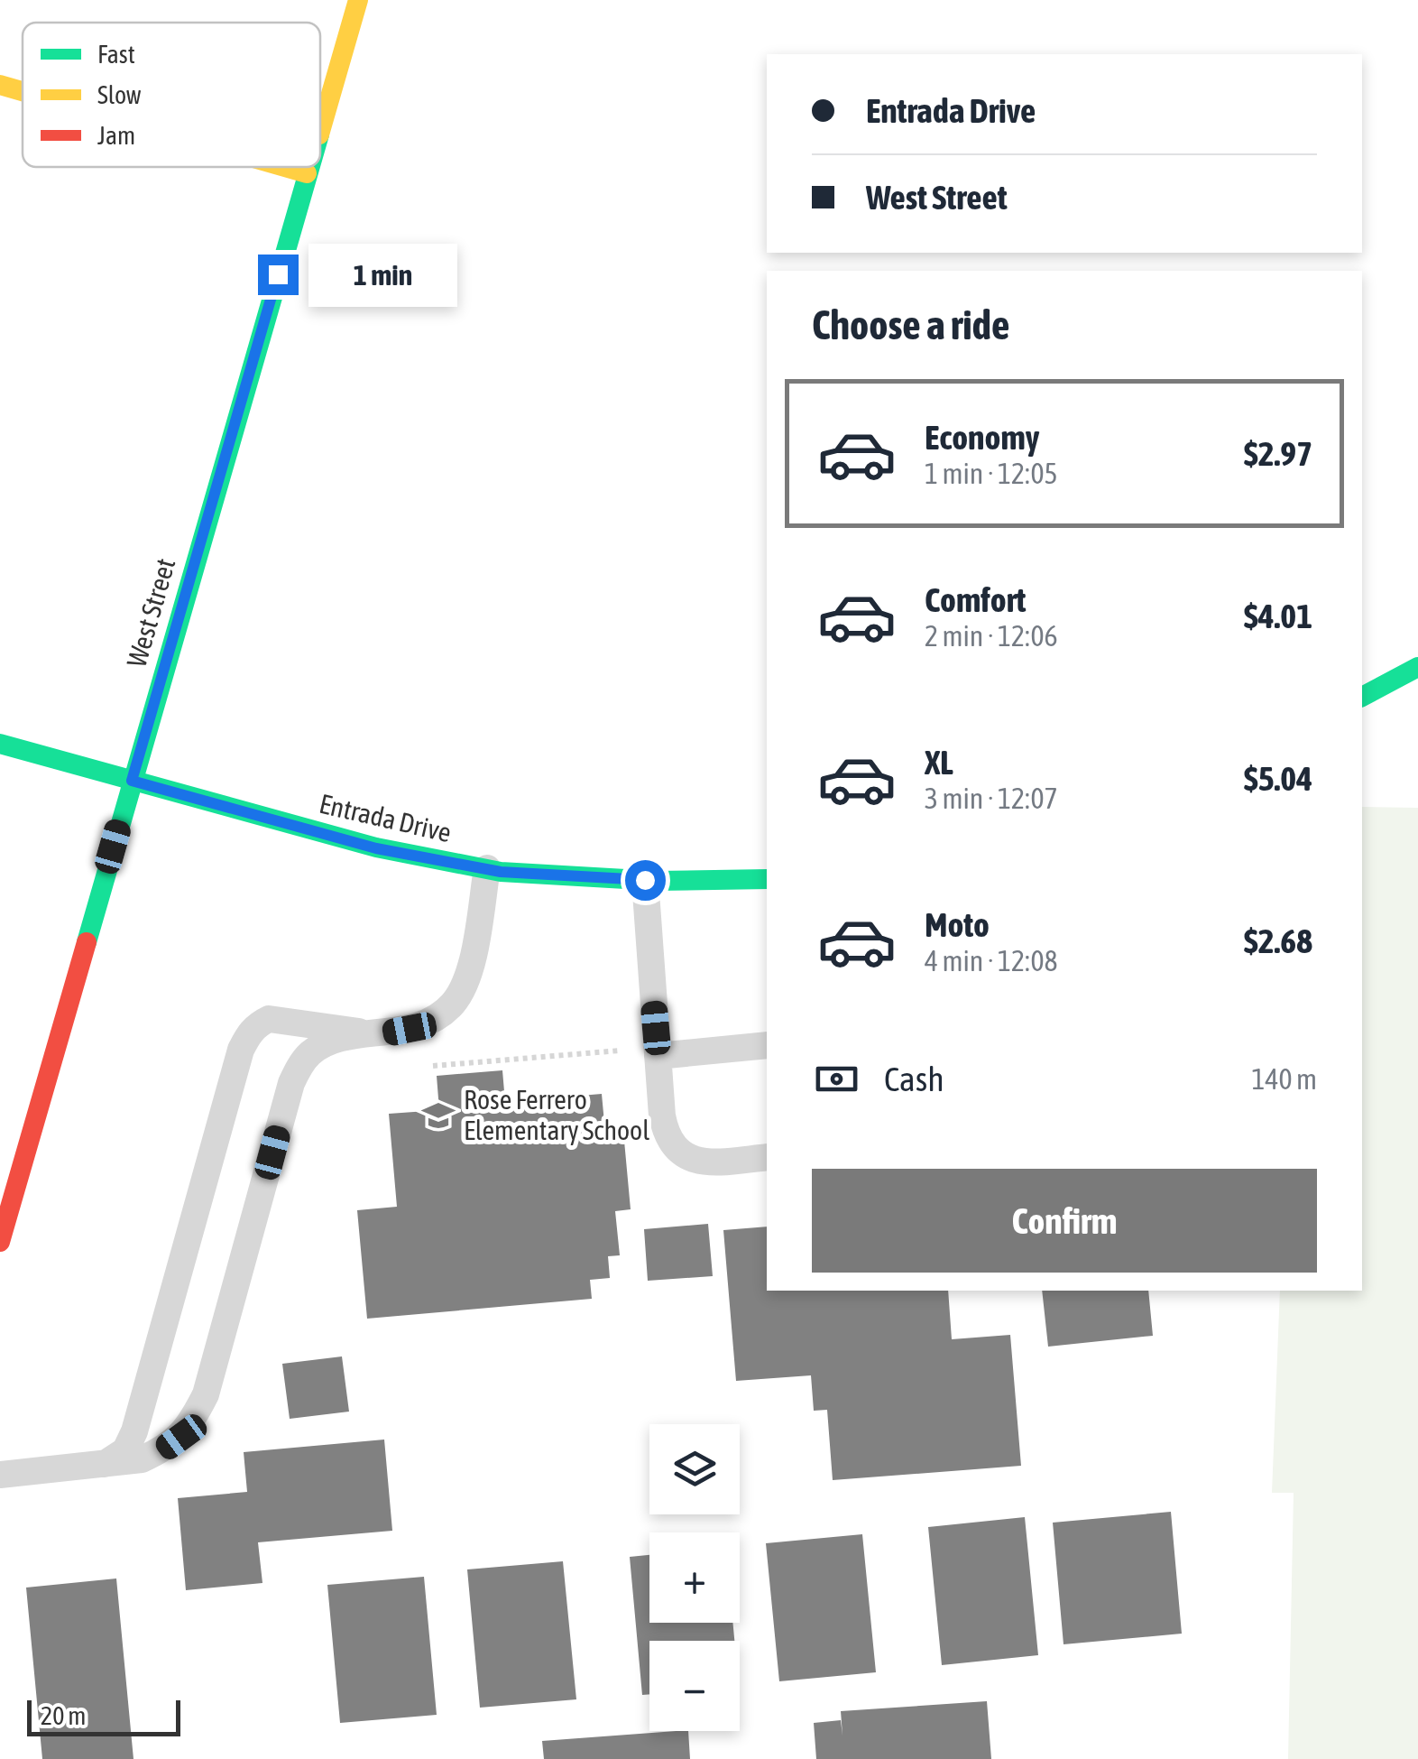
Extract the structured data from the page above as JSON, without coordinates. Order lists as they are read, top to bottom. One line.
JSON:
{"streets":{"street":["West Street","Entrada Drive"]},"crossings":[["West Street","Entrada Drive"]],"places":{"school or university":["Rose Ferrero Elementary School"]},"legend":["Fast","Slow","Jam"],"scale_bar":"20 m","page":{"banner":["Entrada Drive","West Street"],"bubble":"1 min","heading":"Choose a ride","list":[{"name":"Economy","note":"1 min · 12:05","value":"$2.97"},{"name":"Comfort","note":"2 min · 12:06","value":"$4.01"},{"name":"XL","note":"3 min · 12:07","value":"$5.04"},{"name":"Moto","note":"4 min · 12:08","value":"$2.68"}],"pay":["Cash","140 m"],"buttons":"Confirm","map_buttons":["+","−"],"scale":"20 m"}}
